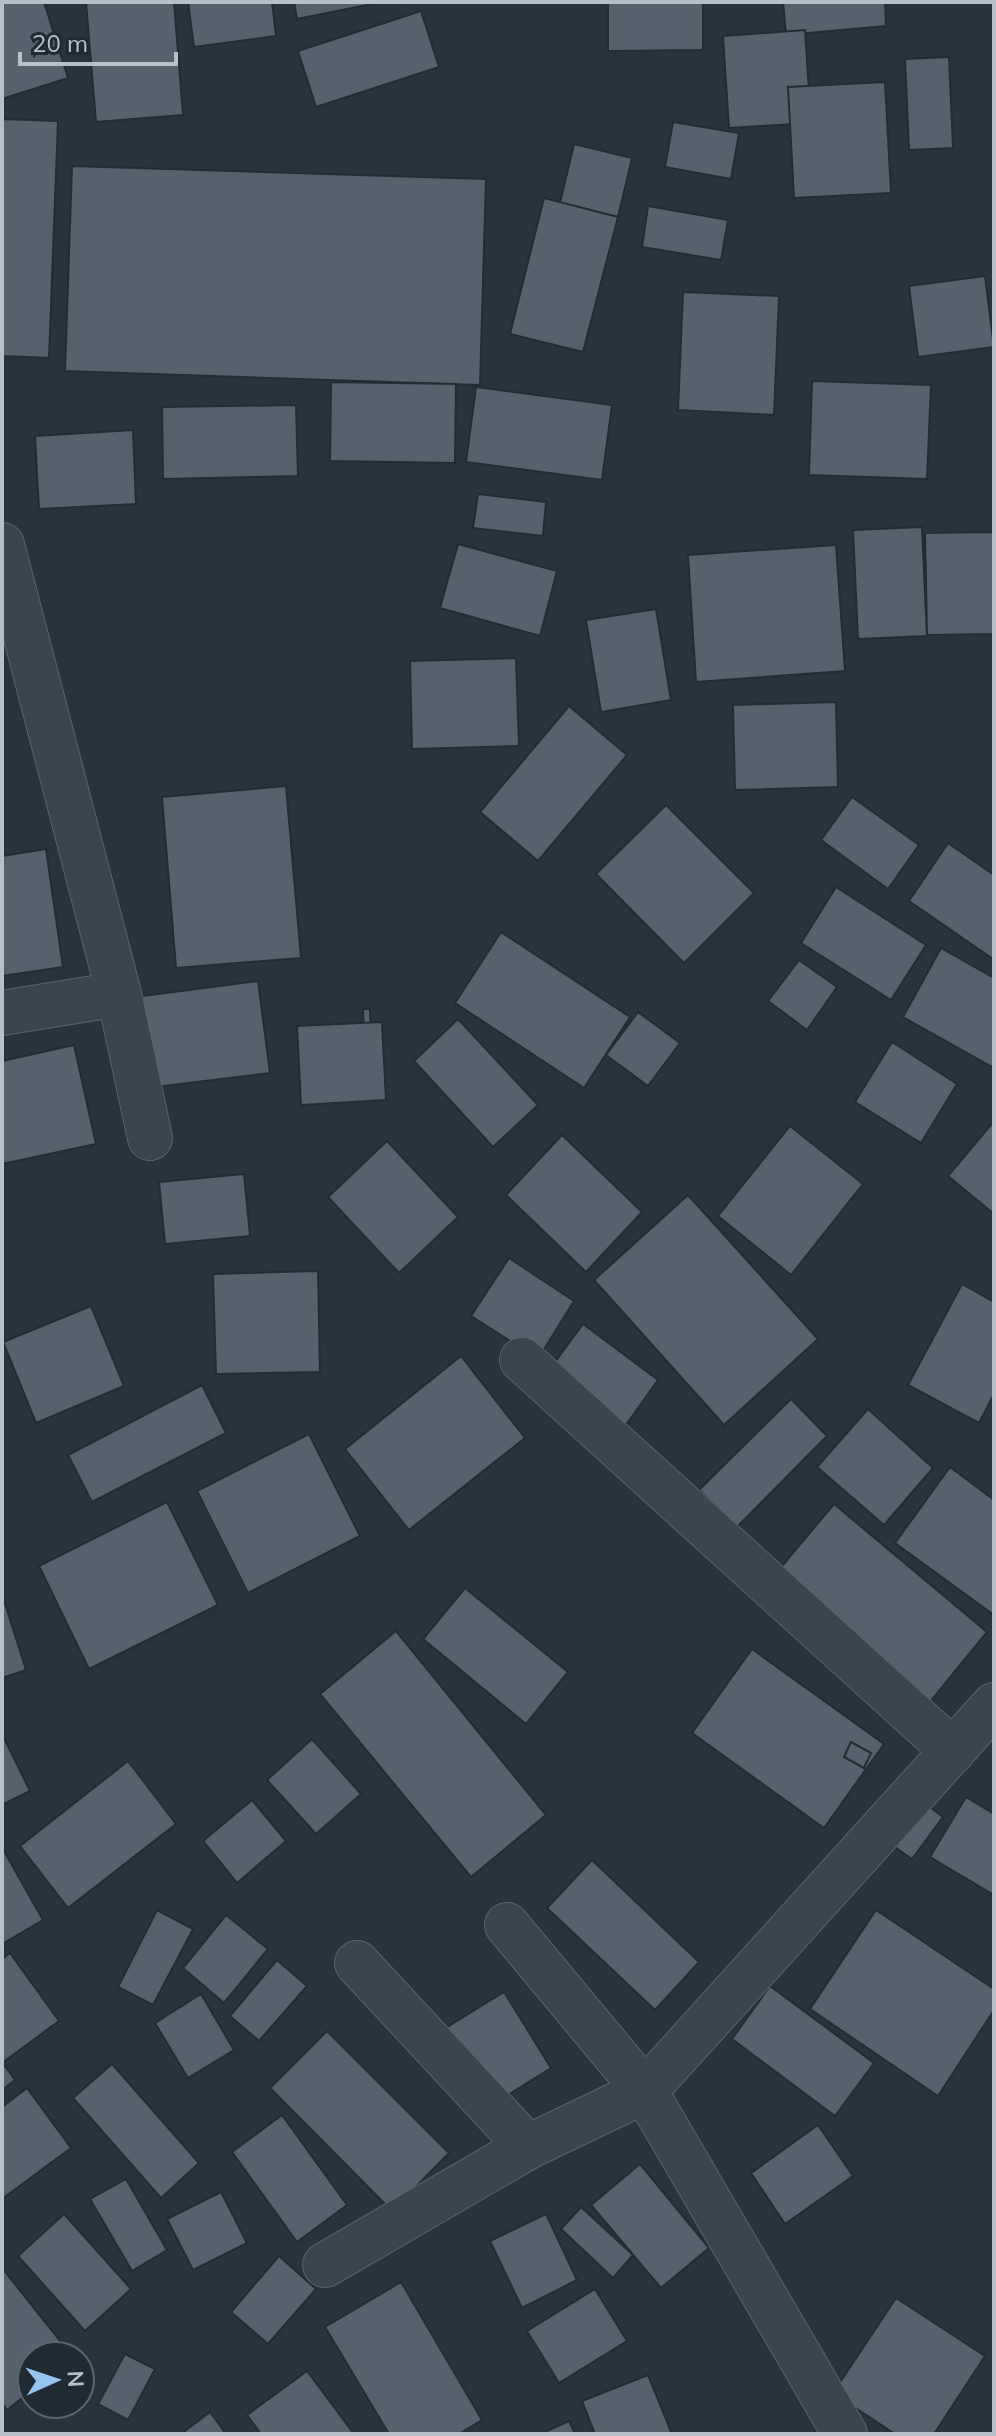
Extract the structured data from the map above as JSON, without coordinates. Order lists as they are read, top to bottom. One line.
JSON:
{"scale_bar":"20 m","north":"right"}
